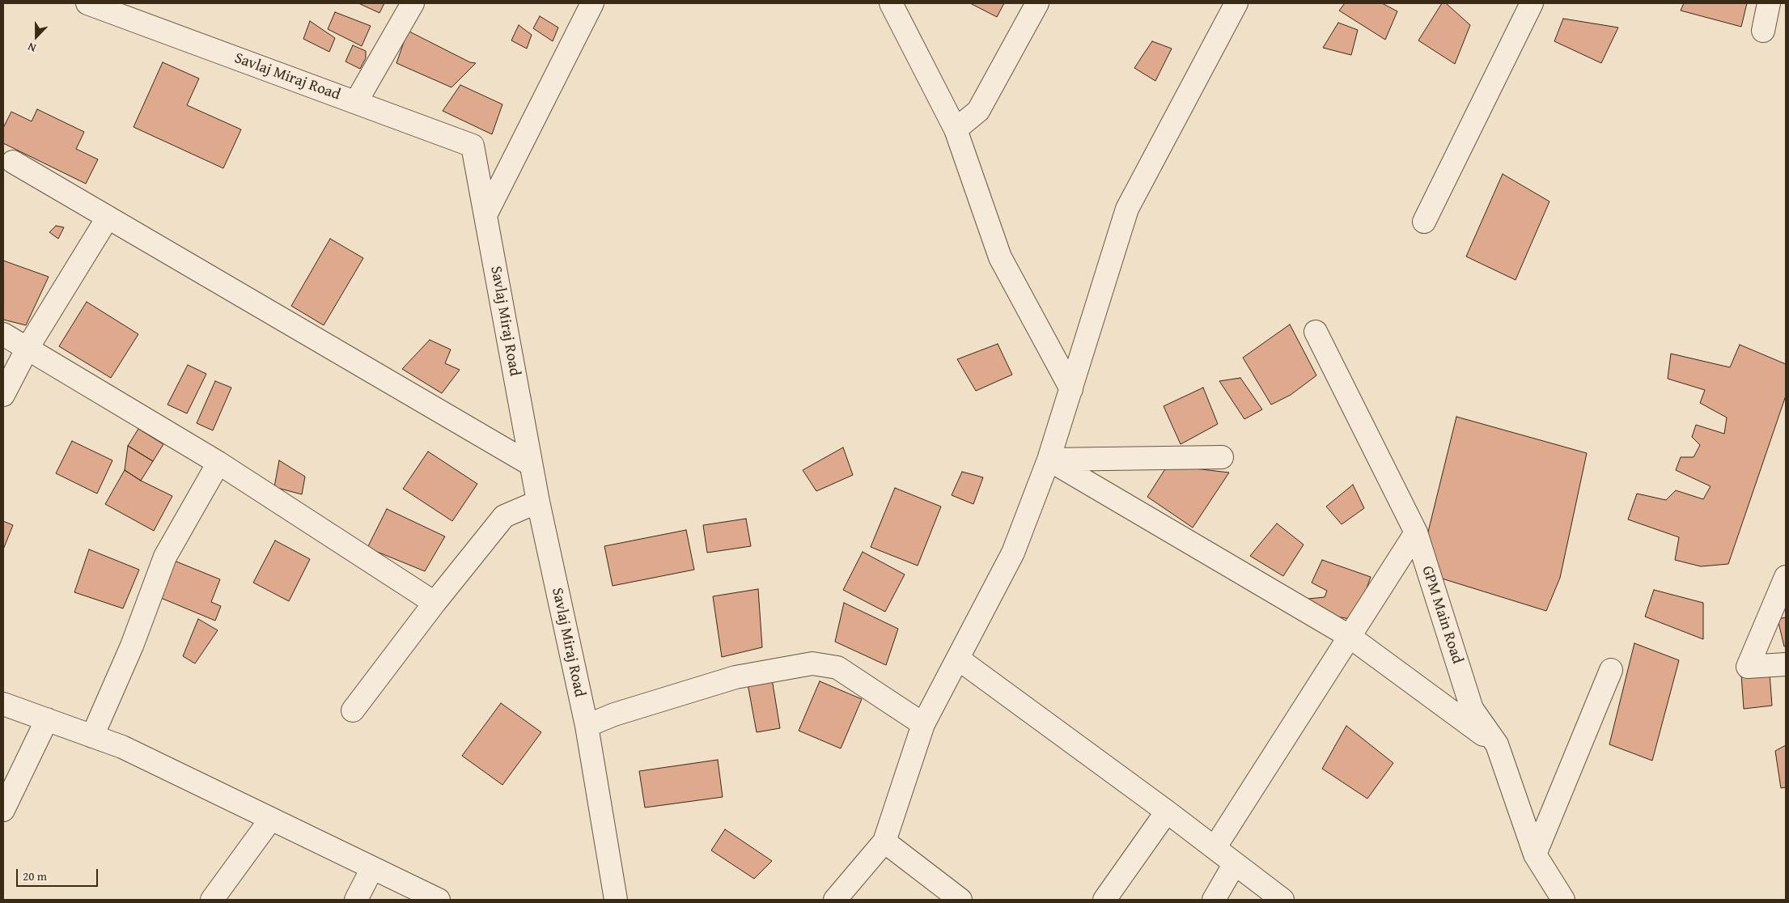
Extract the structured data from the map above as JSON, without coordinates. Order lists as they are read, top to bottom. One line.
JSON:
{"streets":{"street":["Savlaj Miraj Road","GPM Main Road"]},"scale_bar":"20 m","north":"bottom"}
